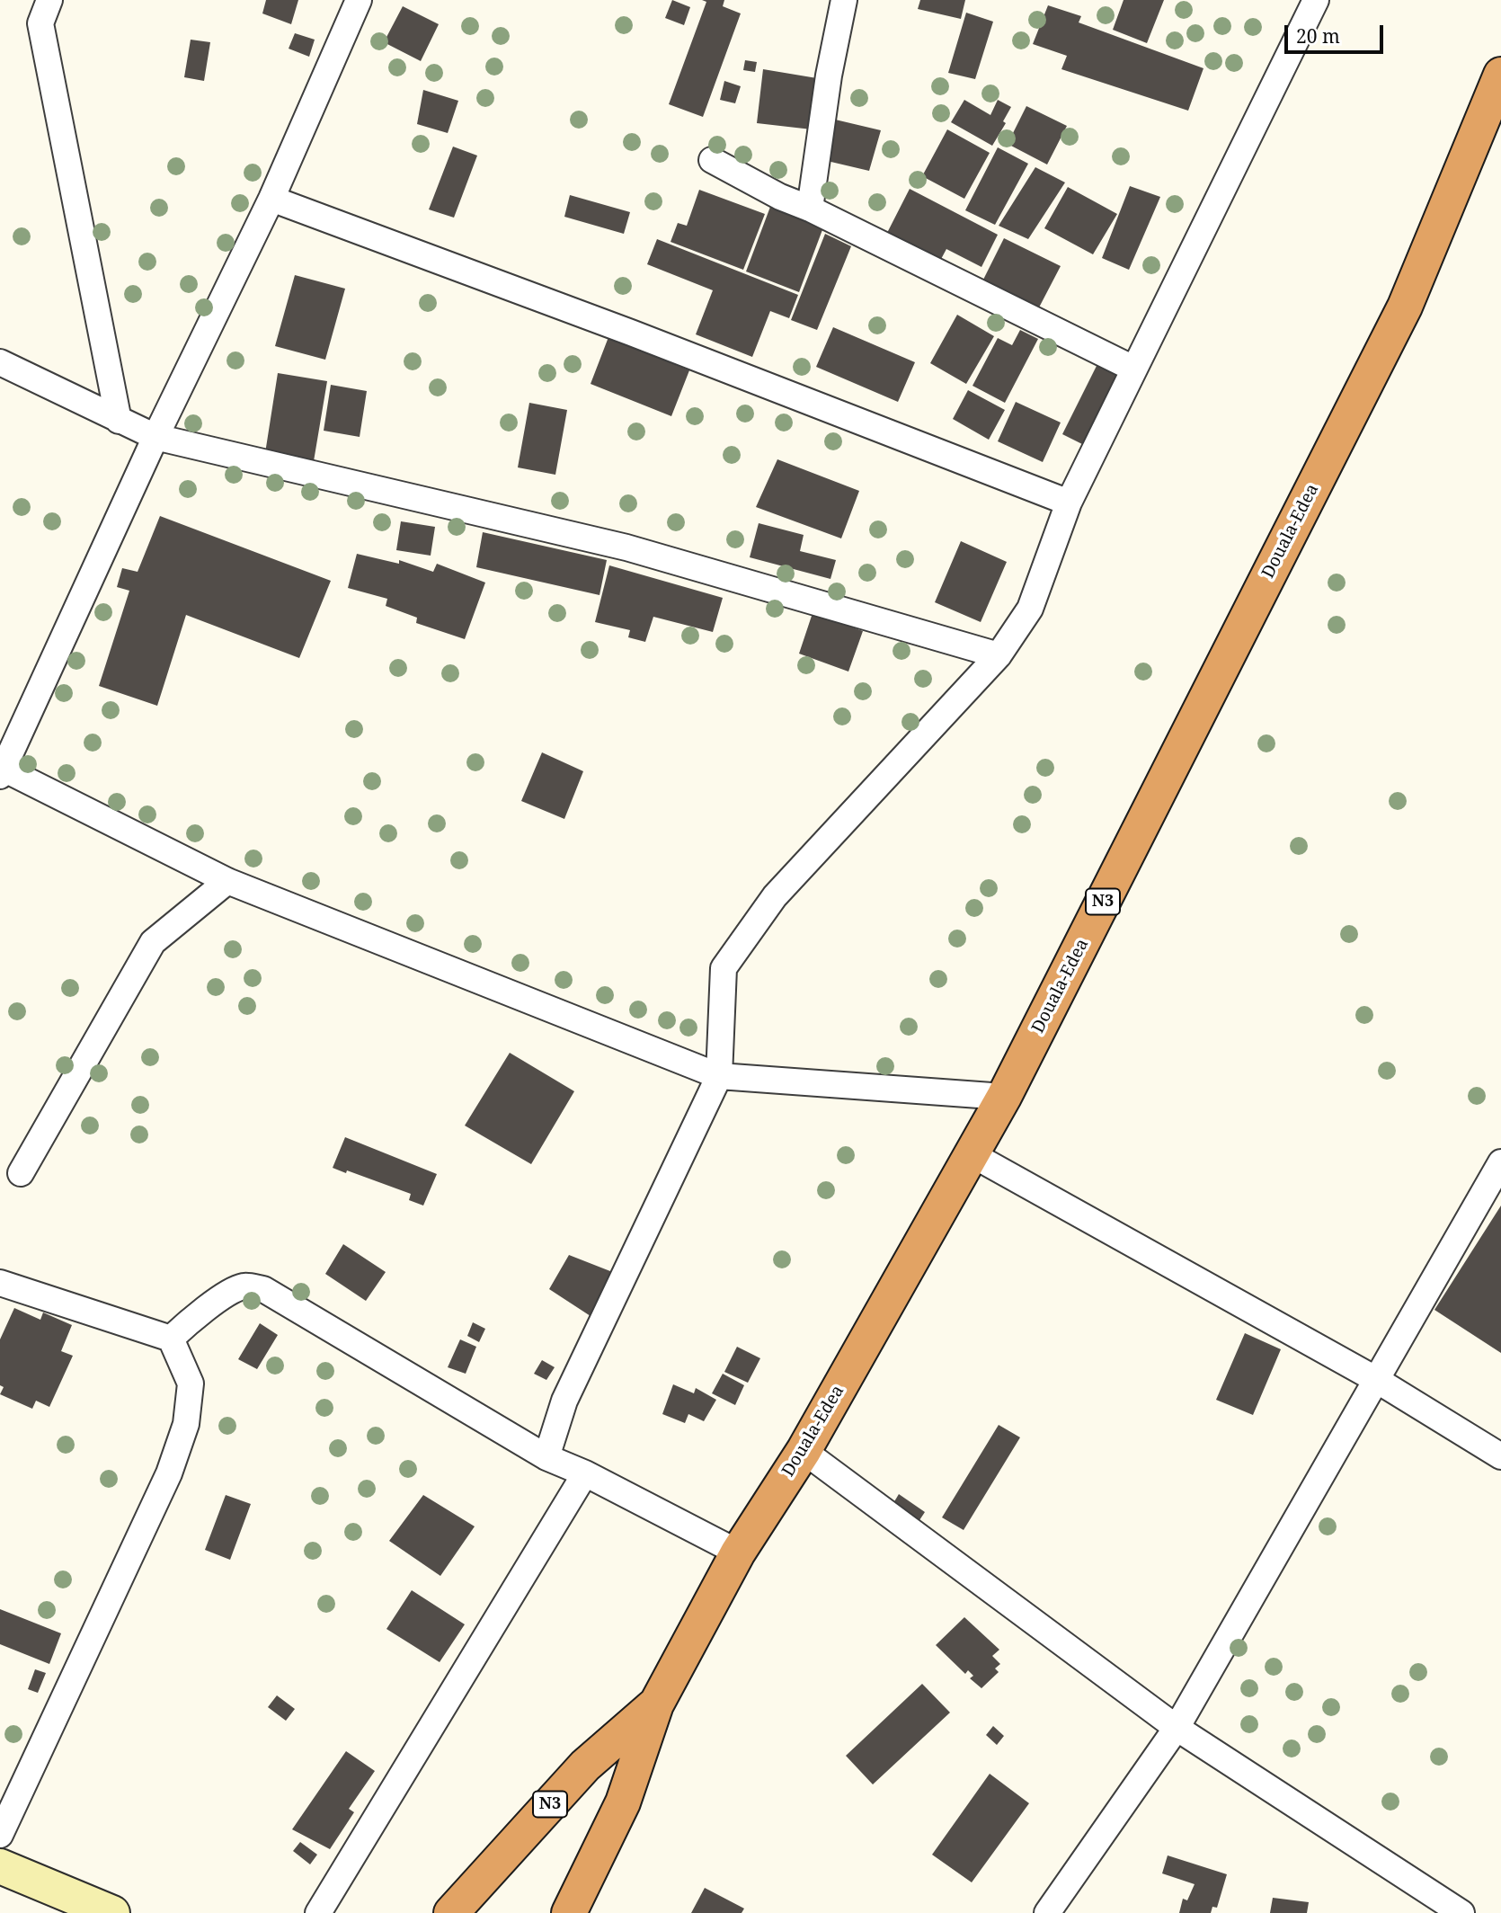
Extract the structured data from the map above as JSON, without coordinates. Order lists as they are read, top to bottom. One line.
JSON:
{"streets":{"highway":["Douala-Edea","N3"]},"scale_bar":"20 m"}
